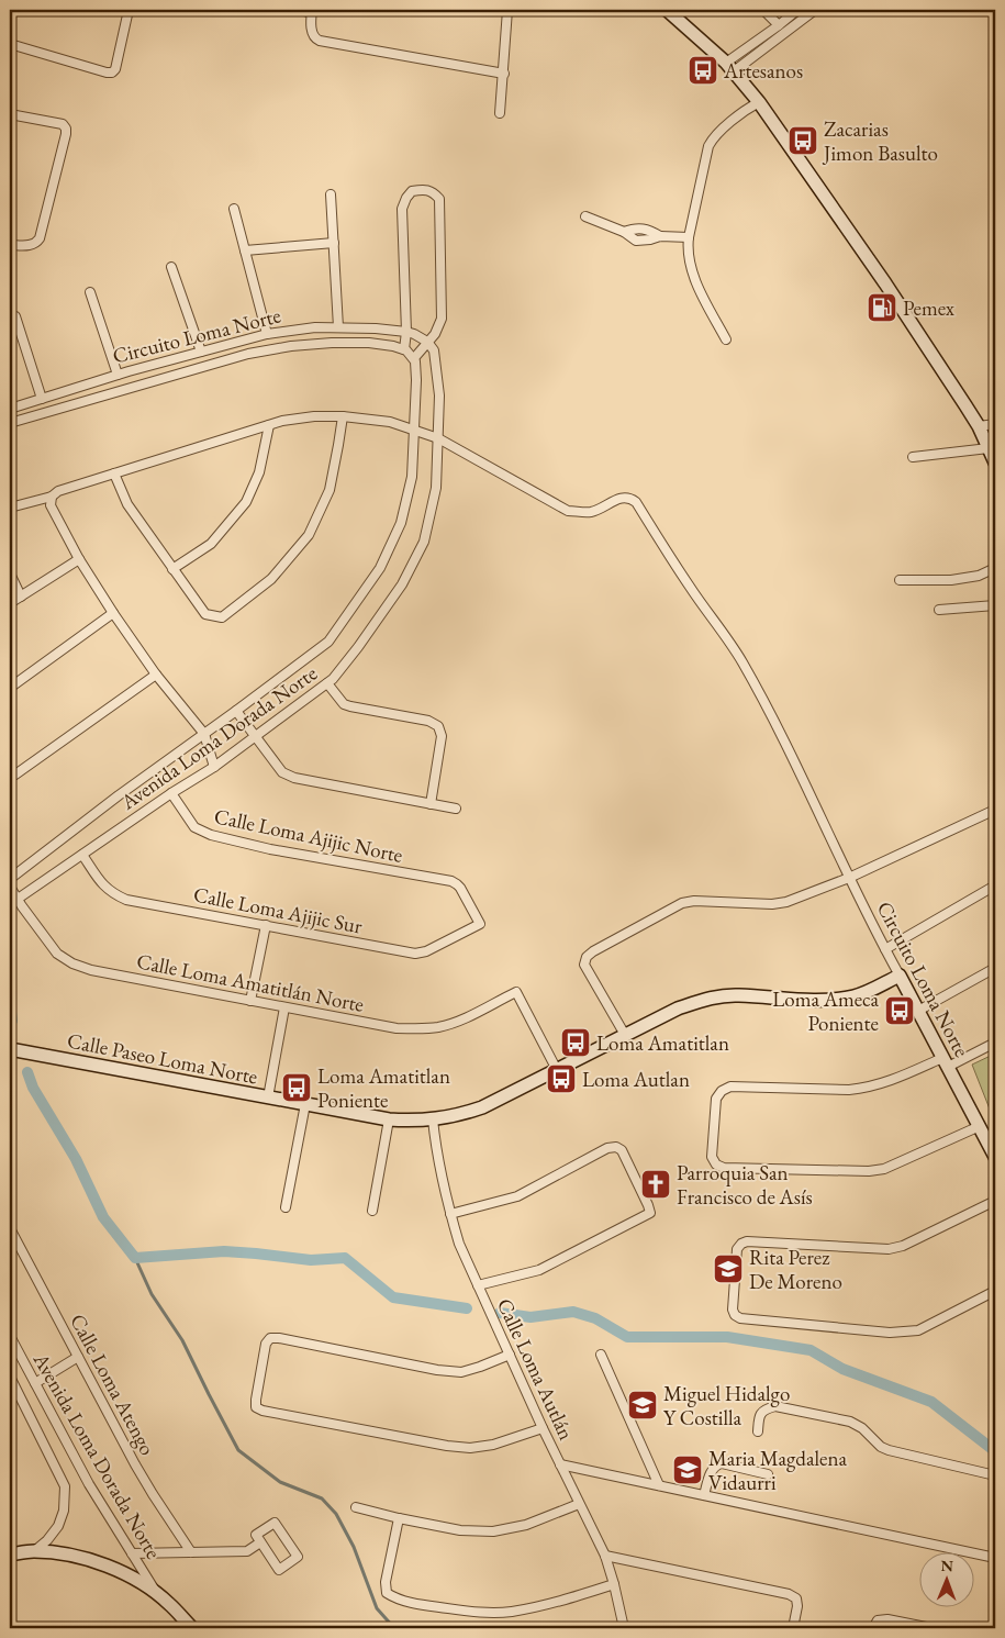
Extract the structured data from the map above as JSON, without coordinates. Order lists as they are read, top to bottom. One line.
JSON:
{"streets":{"street":["Circuito Loma Norte","Avenida Loma Dorada Norte","Calle Loma Ajijic Norte","Calle Loma Ajijic Sur","Calle Loma Amatitlán Norte","Calle Paseo Loma Norte","Calle Loma Autlán","Calle Loma Atengo"]},"crossings":[["Circuito Loma Norte","Avenida Loma Dorada Norte"],["Circuito Loma Norte","Calle Paseo Loma Norte"],["Avenida Loma Dorada Norte","Calle Loma Ajijic Norte"],["Avenida Loma Dorada Norte","Calle Loma Ajijic Sur"],["Avenida Loma Dorada Norte","Calle Loma Amatitlán Norte"],["Calle Loma Ajijic Norte","Calle Loma Ajijic Sur"],["Calle Loma Amatitlán Norte","Calle Paseo Loma Norte"],["Calle Paseo Loma Norte","Calle Loma Autlán"]],"places":{"bus stop":["Artesanos","Zacarias Jimon Basulto","Loma Ameca Poniente","Loma Amatitlan","Loma Autlan","Loma Amatitlan Poniente"],"fuel station":["Pemex"],"church":["Parroquia San Francisco de Asís"],"school or university":["Rita Perez De Moreno","Miguel Hidalgo Y Costilla","Maria Magdalena Vidaurri"]},"north":"top"}
